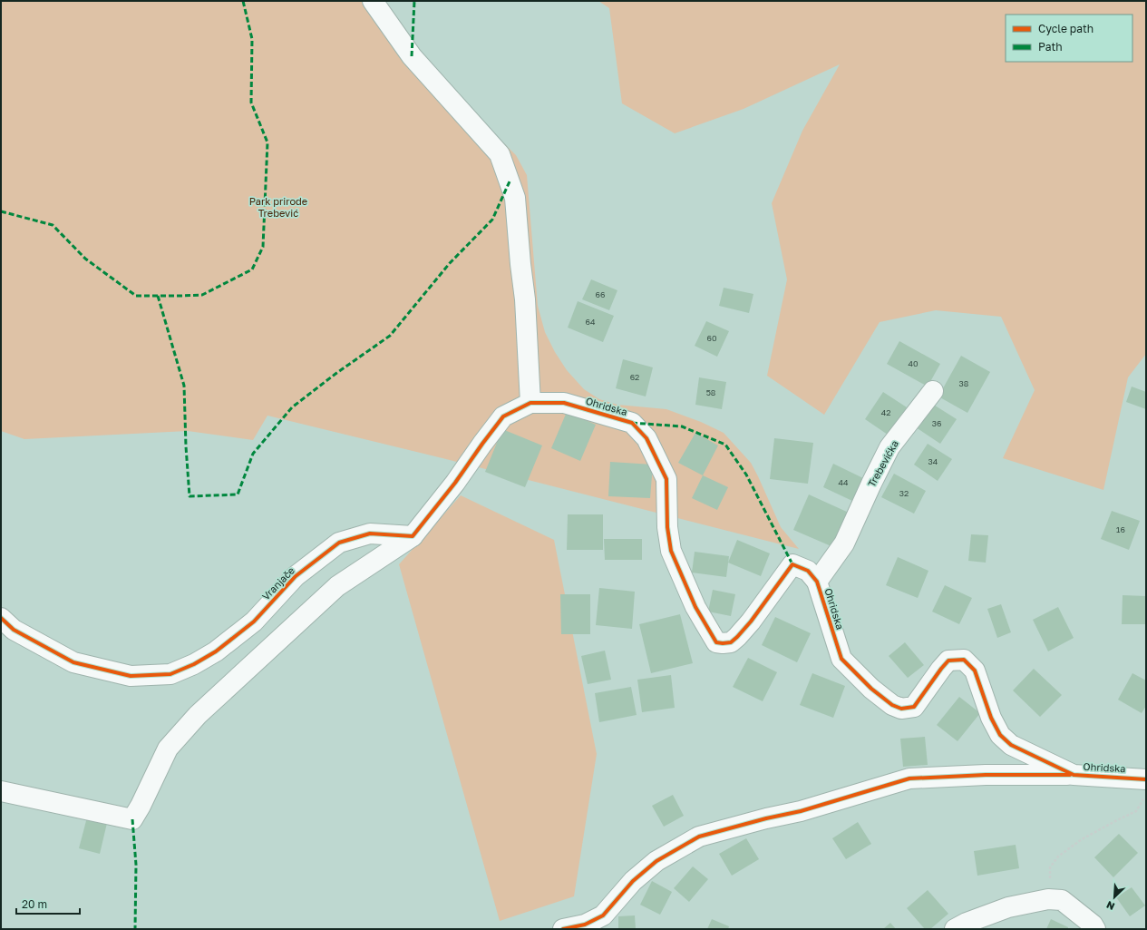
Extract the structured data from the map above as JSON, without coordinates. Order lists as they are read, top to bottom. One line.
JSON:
{"streets":{"street":["Ohridska","Trebevićka","Vranjače"]},"crossings":[["Ohridska","Trebevićka"]],"parks":["Park prirode Trebević"],"house_numbers":["66","64","60","40","62","38","58","42","36","34","44","32","16"],"legend":["Cycle path","Path"],"scale_bar":"20 m","north":"bottom left"}
